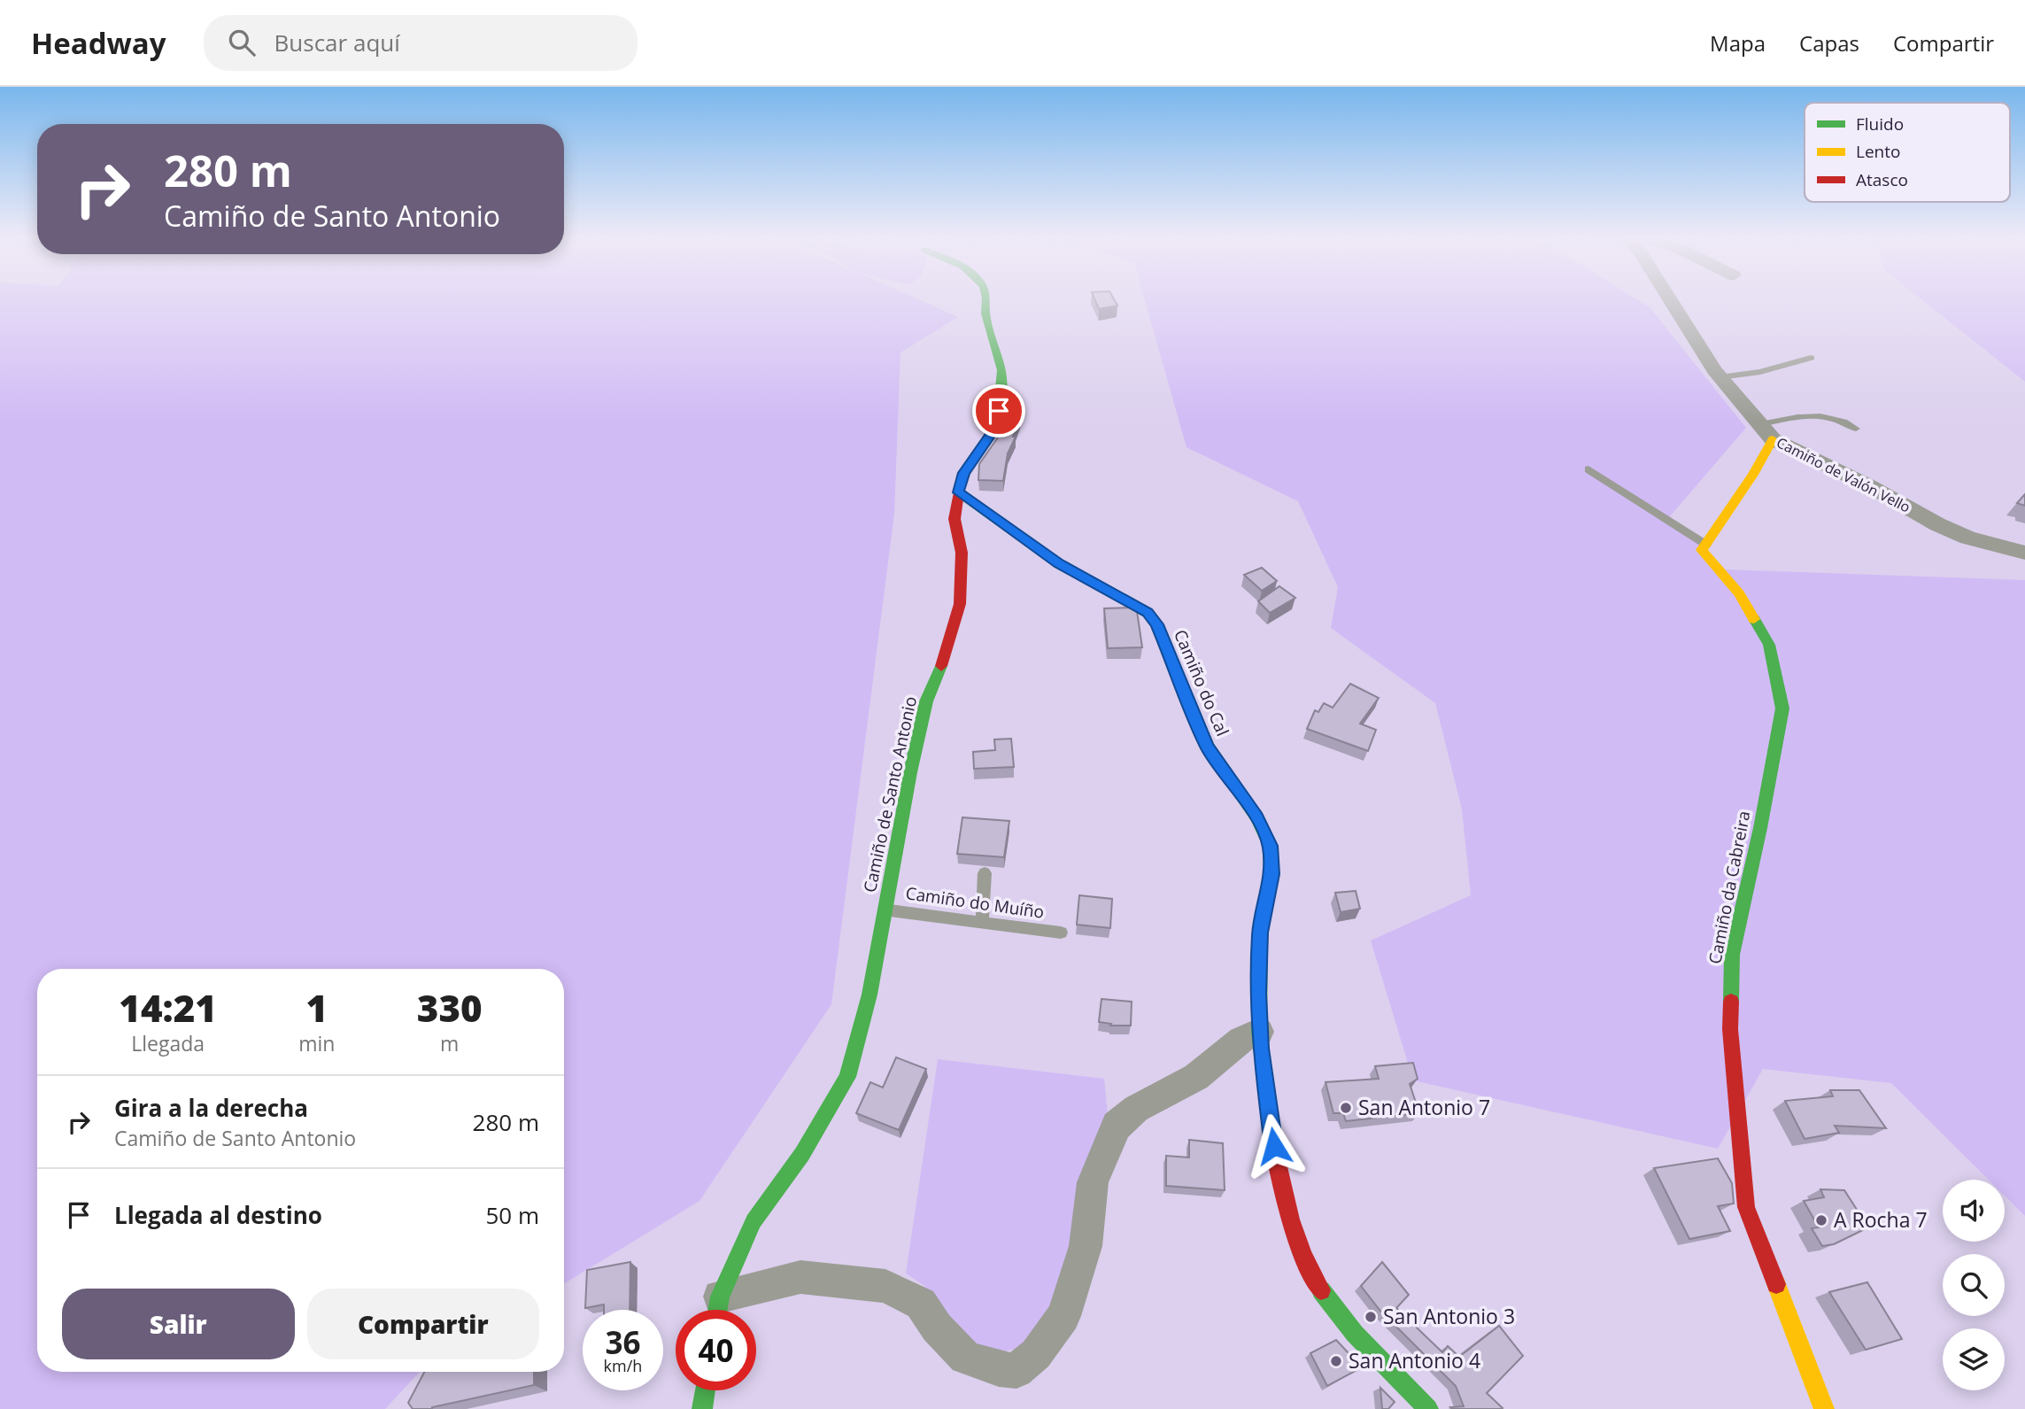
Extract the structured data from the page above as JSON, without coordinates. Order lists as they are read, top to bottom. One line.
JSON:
{"streets":{"street":["Camiño de Valón Vello","Camiño do Cal","Camiño de Santo Antonio","Camiño da Cabreira"],"lane":["Camiño do Muíño"]},"crossings":[["Camiño do Cal","Camiño de Santo Antonio"],["Camiño de Santo Antonio","Camiño do Muíño"]],"places":["San Antonio 7","A Rocha 7","San Antonio 3","San Antonio 4"],"legend":["Fluido","Lento","Atasco"],"page":{"header":"Headway","search":"Buscar aquí","nav":["Mapa","Capas","Compartir"],"turn":["280 m","Camiño de Santo Antonio"],"eta":["14:21","Llegada","1","min","330","m"],"list":[{"name":"Gira a la derecha","note":"Camiño de Santo Antonio","value":"280 m"},{"name":"Llegada al destino","value":"50 m"}],"buttons":["Salir","Compartir"],"speed":"36 km/h","limit":"40"}}
